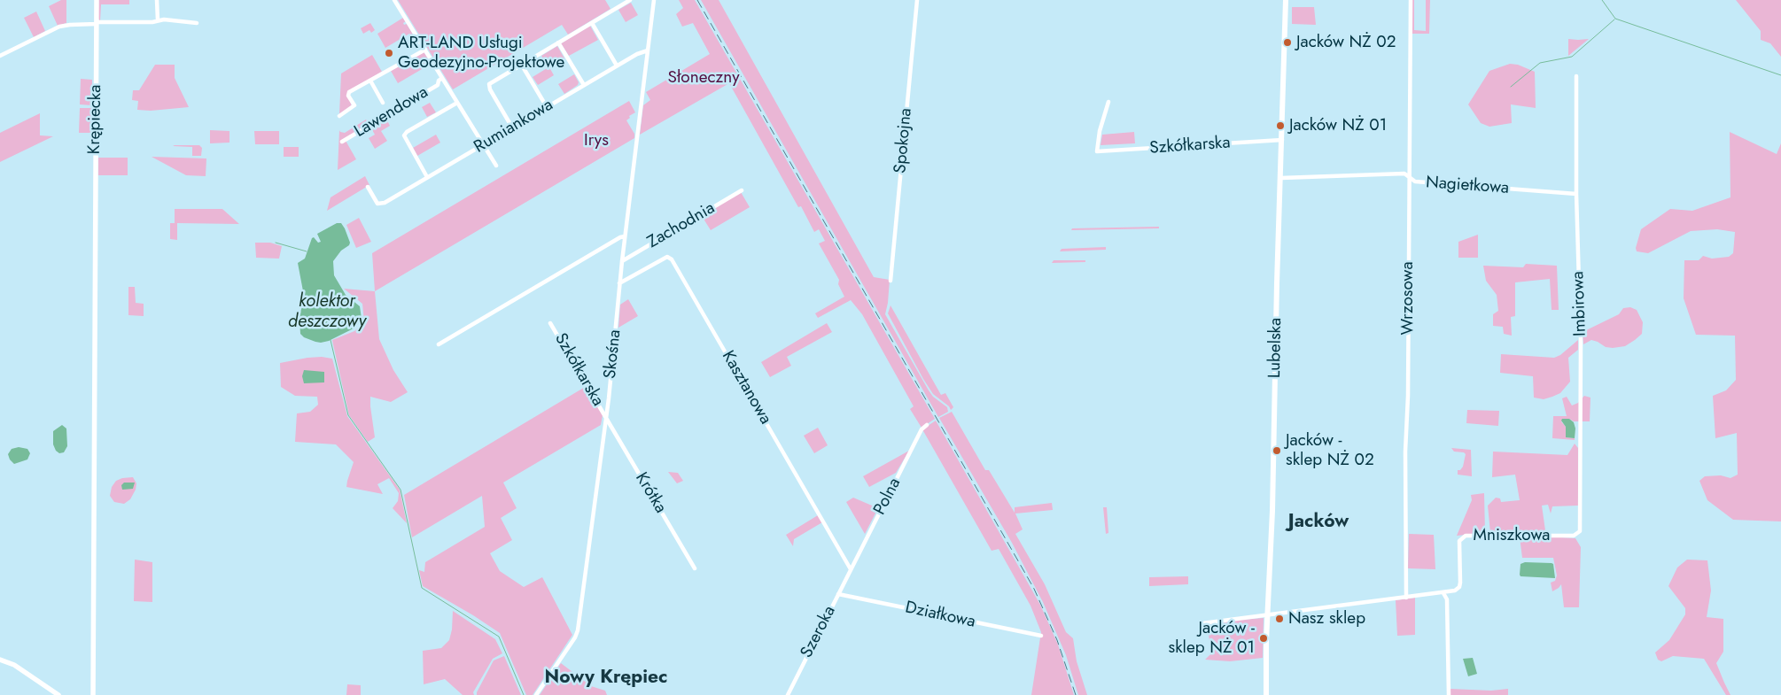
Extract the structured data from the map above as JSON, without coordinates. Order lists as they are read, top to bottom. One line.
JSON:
{"streets":{"main road":["Lubelska"],"street":["Lawendowa","Krępiecka","Rumiankowa","Spokojna","Szkółkarska","Nagietkowa","Zachodnia","Wrzosowa","Imbirowa","Skośna","Kasztanowa","Krótka","Polna","Mniszkowa","Działkowa","Szeroka"]},"crossings":[["Rumiankowa","Skośna"],["Szkółkarska","Lubelska"],["Szkółkarska","Skośna"],["Szkółkarska","Krótka"],["Nagietkowa","Wrzosowa"],["Nagietkowa","Imbirowa"],["Nagietkowa","Lubelska"],["Zachodnia","Skośna"],["Wrzosowa","Mniszkowa"],["Imbirowa","Mniszkowa"],["Lubelska","Mniszkowa"],["Skośna","Kasztanowa"],["Skośna","Krótka"],["Kasztanowa","Polna"],["Kasztanowa","Szeroka"],["Polna","Szeroka"],["Działkowa","Szeroka"]],"districts":["Jacków","Nowy Krępiec"],"water":["kolektor deszczowy"],"parks":["Słoneczny","Irys"],"places":["Jacków NŻ 02","ART-LAND Usługi Geodezyjno-Projektowe","Jacków NŻ 01","Jacków - sklep NŻ 02","Nasz sklep","Jacków - sklep NŻ 01"]}
